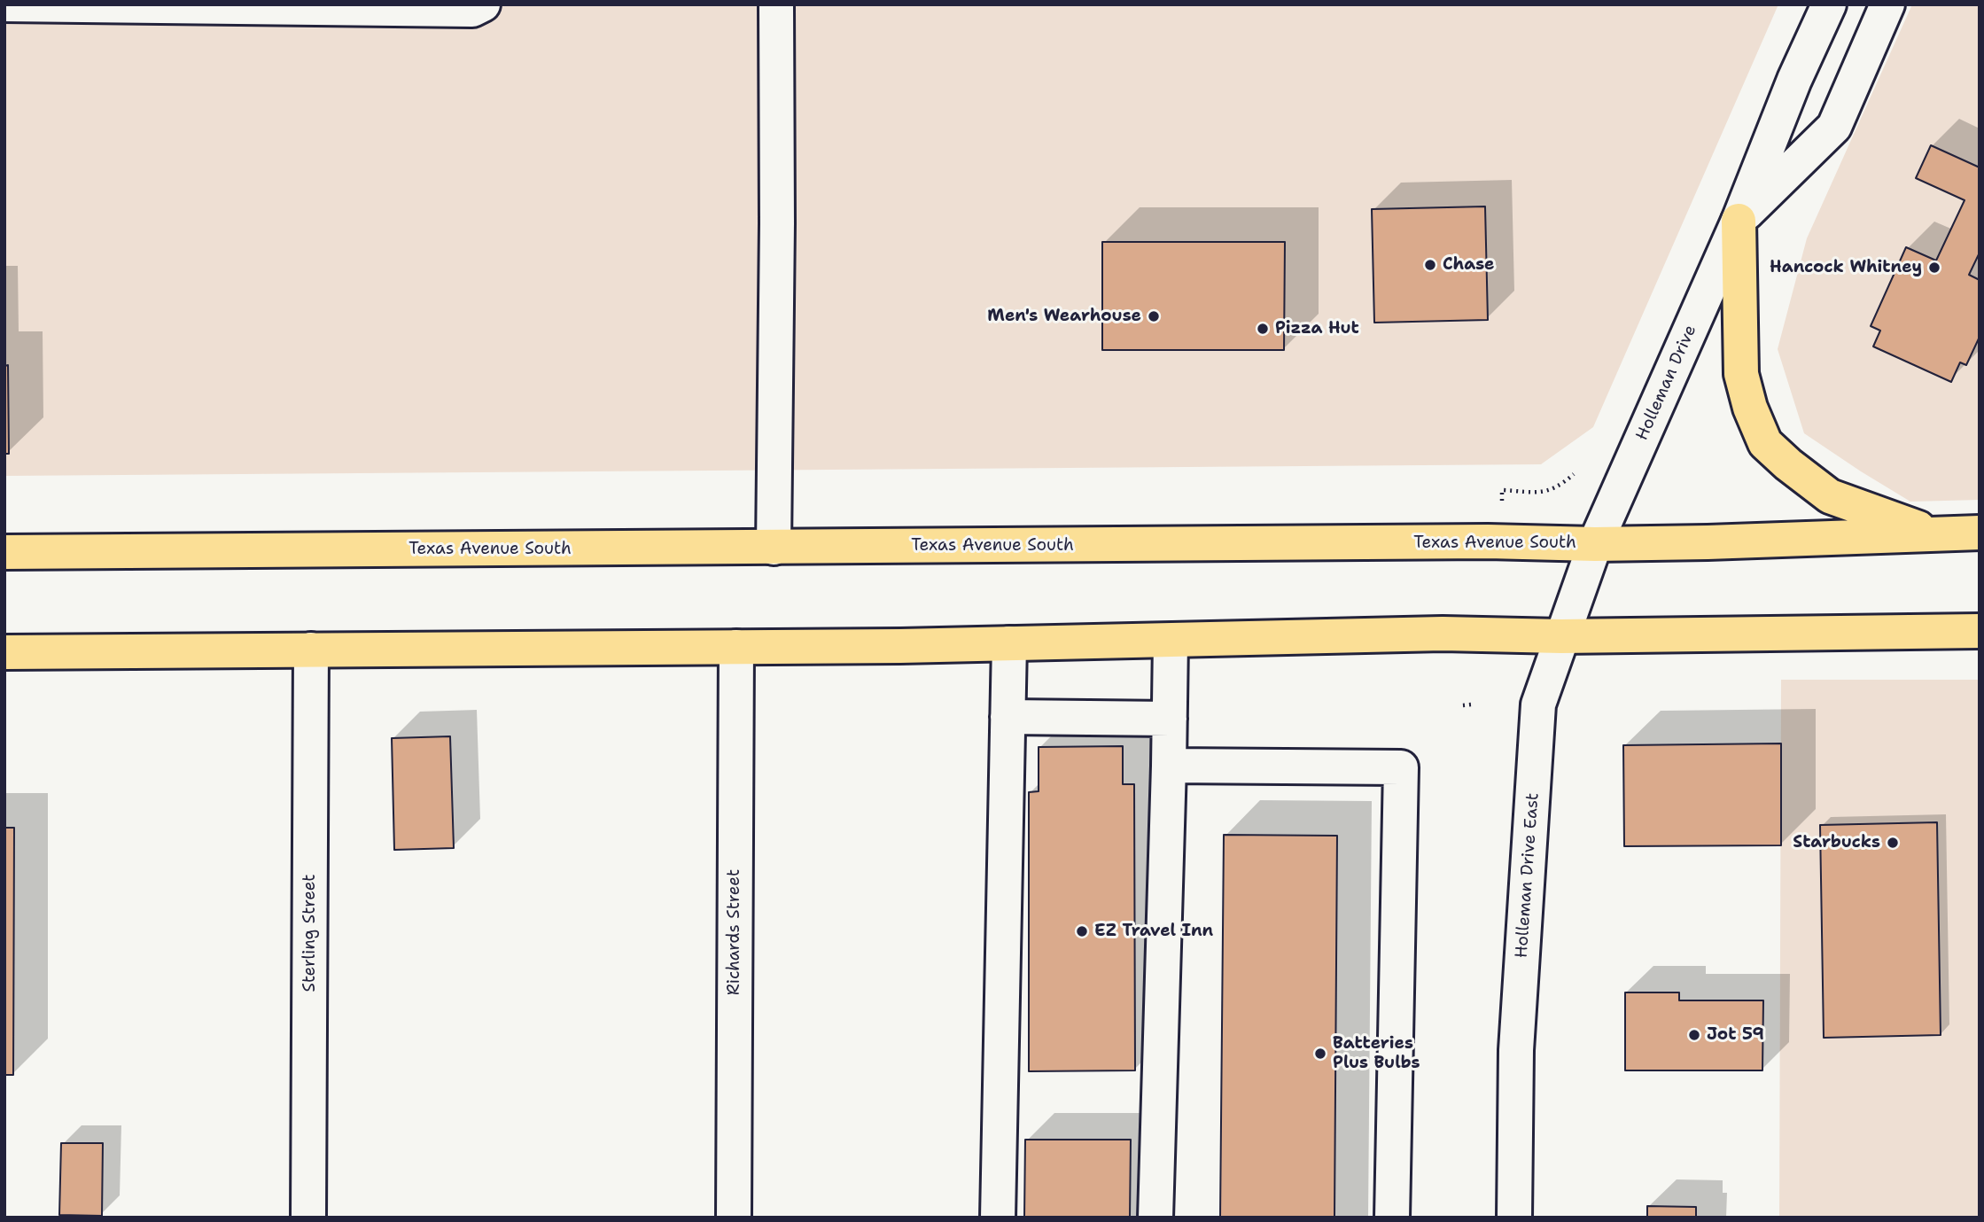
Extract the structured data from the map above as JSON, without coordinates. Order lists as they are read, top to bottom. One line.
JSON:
{"streets":{"main road":["Texas Avenue South"],"street":["Holleman Drive","Holleman Drive East","Richards Street","Sterling Street"]},"crossings":[["Holleman Drive","Texas Avenue South"],["Holleman Drive","Holleman Drive East"],["Texas Avenue South","Holleman Drive East"]],"places":["Chase","Hancock Whitney","Men's Wearhouse","Pizza Hut","Starbucks","EZ Travel Inn","Jot 59","Batteries Plus Bulbs"]}
